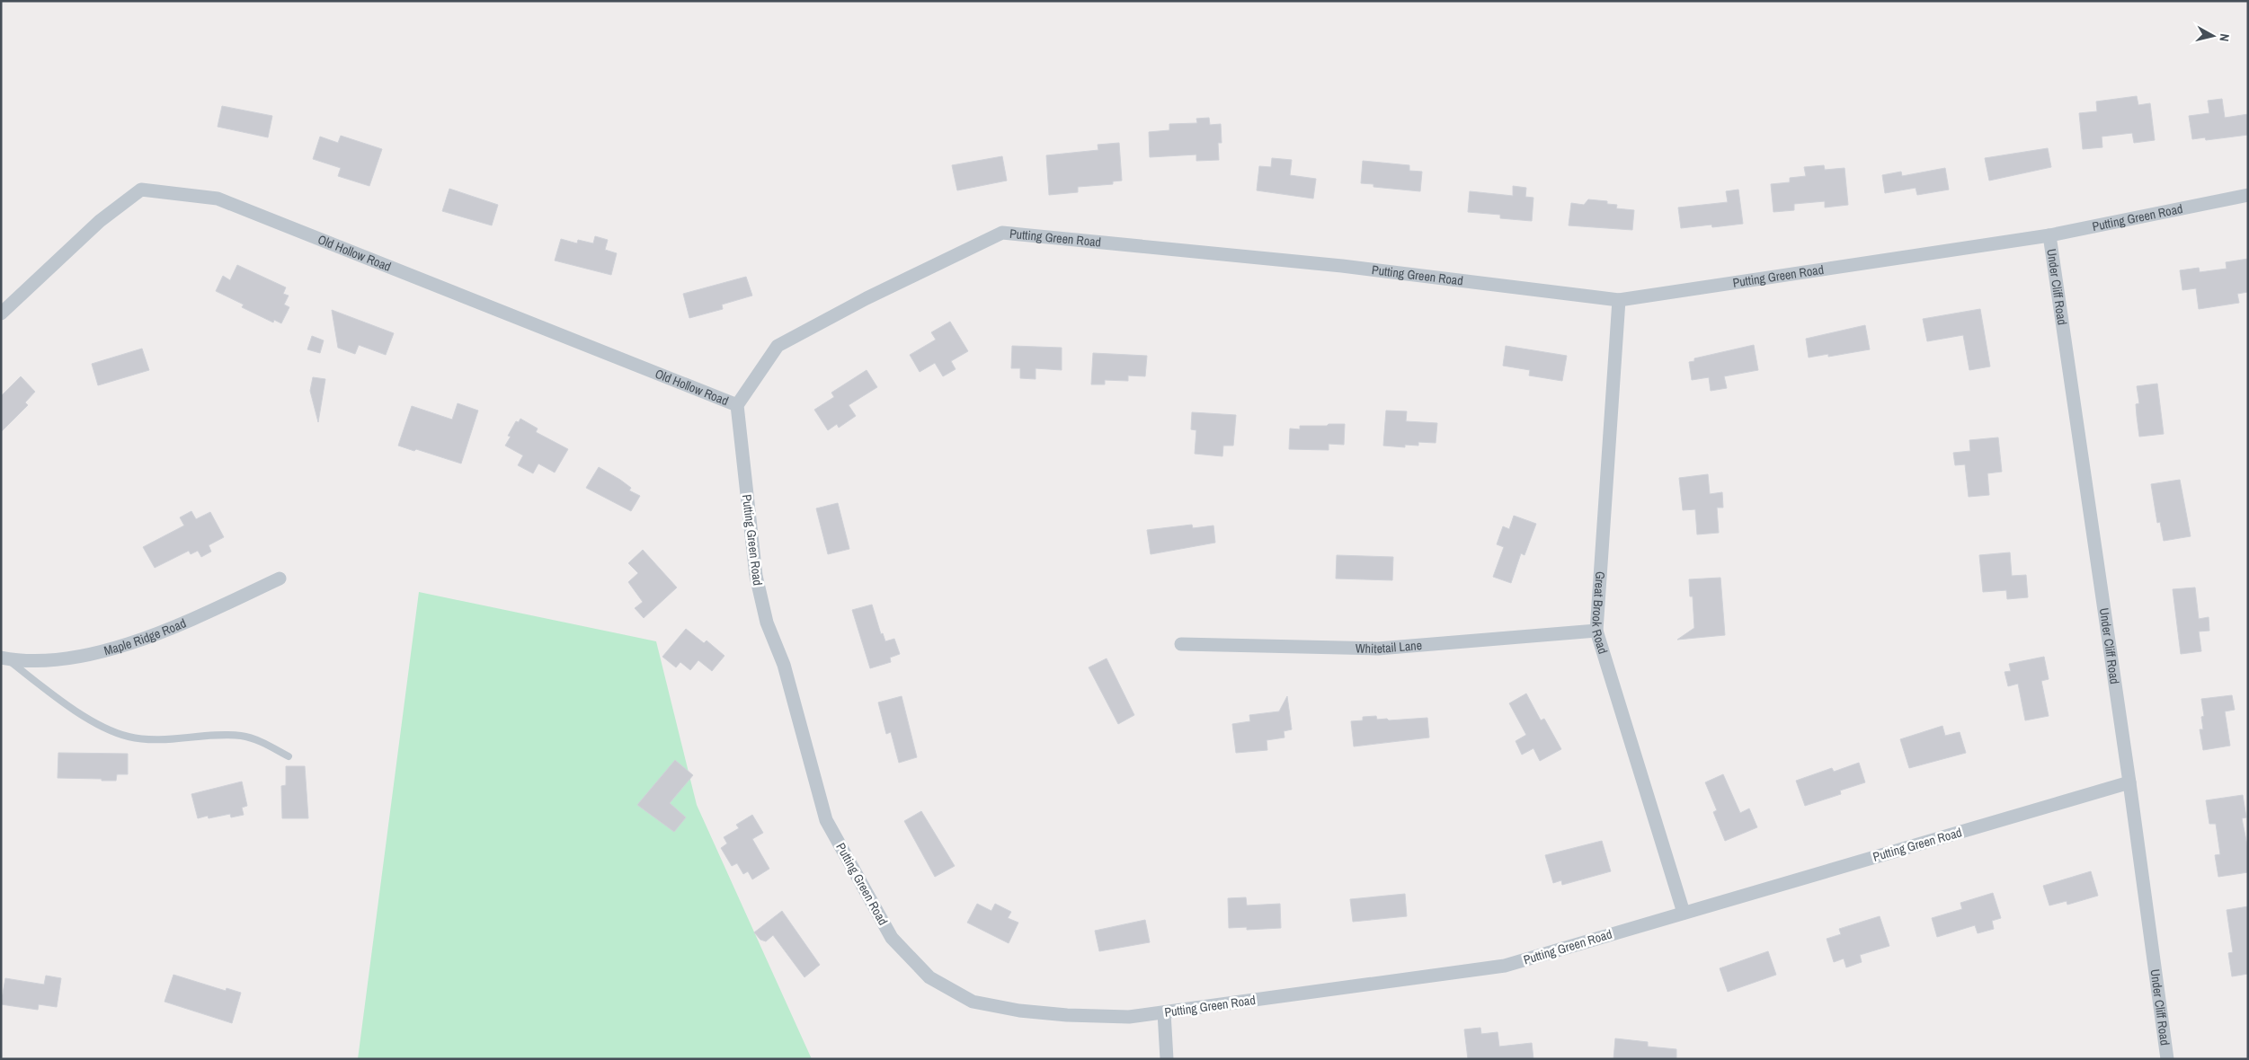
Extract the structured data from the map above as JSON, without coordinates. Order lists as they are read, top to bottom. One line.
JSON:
{"streets":{"street":["Putting Green Road","Old Hollow Road","Under Cliff Road","Great Brook Road","Maple Ridge Road","Whitetail Lane"]},"crossings":[["Putting Green Road","Old Hollow Road"],["Putting Green Road","Under Cliff Road"],["Putting Green Road","Great Brook Road"],["Great Brook Road","Whitetail Lane"]],"north":"right"}
